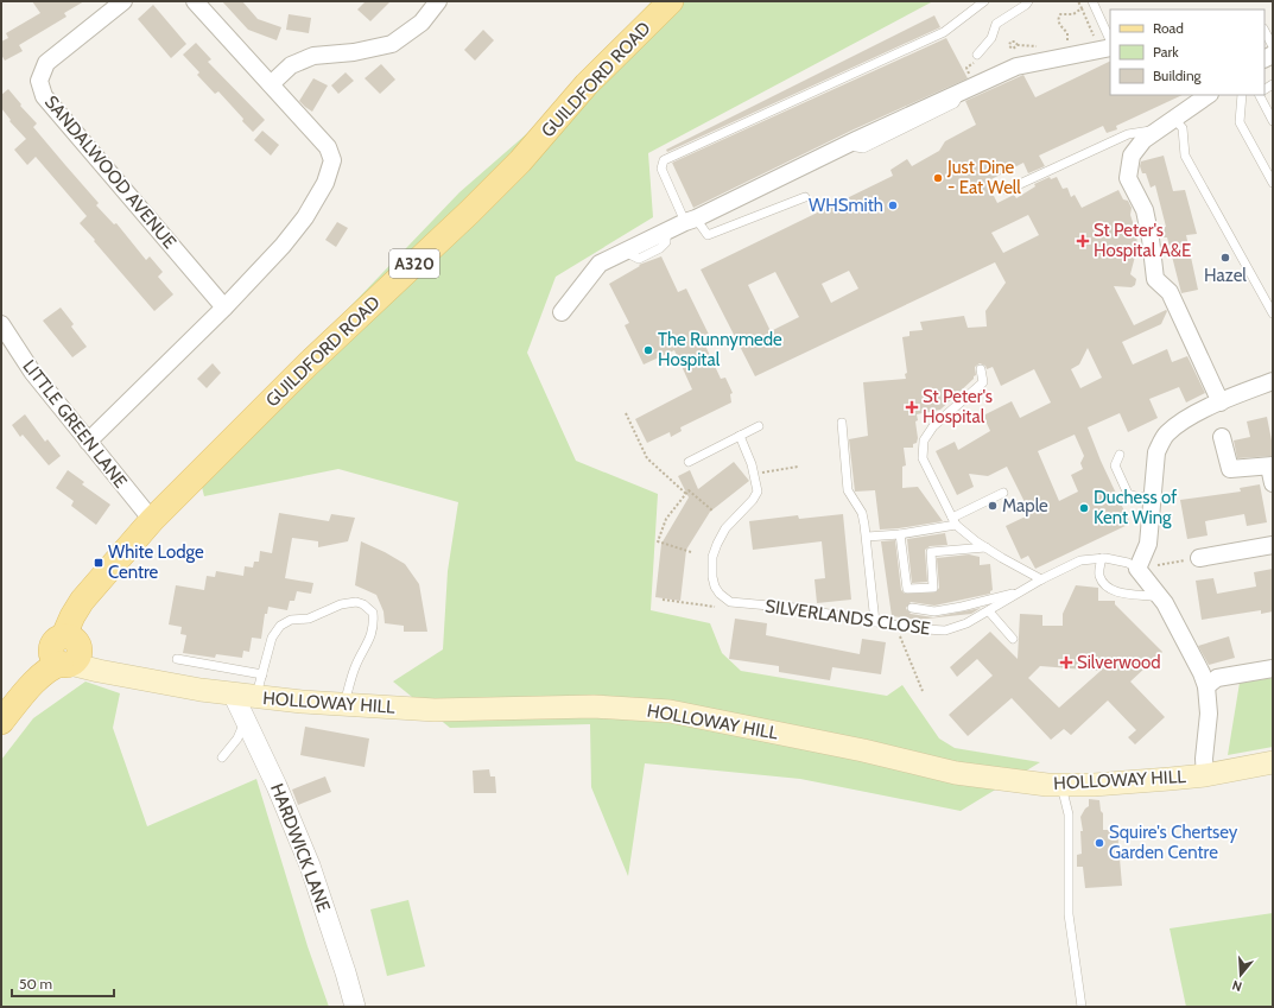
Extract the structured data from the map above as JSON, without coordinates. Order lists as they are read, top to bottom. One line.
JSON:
{"streets":{"main road":["GUILDFORD ROAD","A320","HOLLOWAY HILL"],"street":["SANDALWOOD AVENUE","LITTLE GREEN LANE","HARDWICK LANE"],"lane":["SILVERLANDS CLOSE"]},"crossings":[["GUILDFORD ROAD","A320"],["GUILDFORD ROAD","LITTLE GREEN LANE"],["GUILDFORD ROAD","HOLLOWAY HILL"],["A320","HOLLOWAY HILL"],["HOLLOWAY HILL","HARDWICK LANE"]],"places":{"other":["Just Dine - Eat Well","WHSmith","Hazel","The Runnymede Hospital","Maple","Duchess of Kent Wing","Squire's Chertsey Garden Centre"],"health":["St Peter's Hospital A&E","St Peter's Hospital","Silverwood"],"transit":["White Lodge Centre"]},"legend":["Road","Park","Building"],"scale_bar":"50 m","north":"bottom"}
